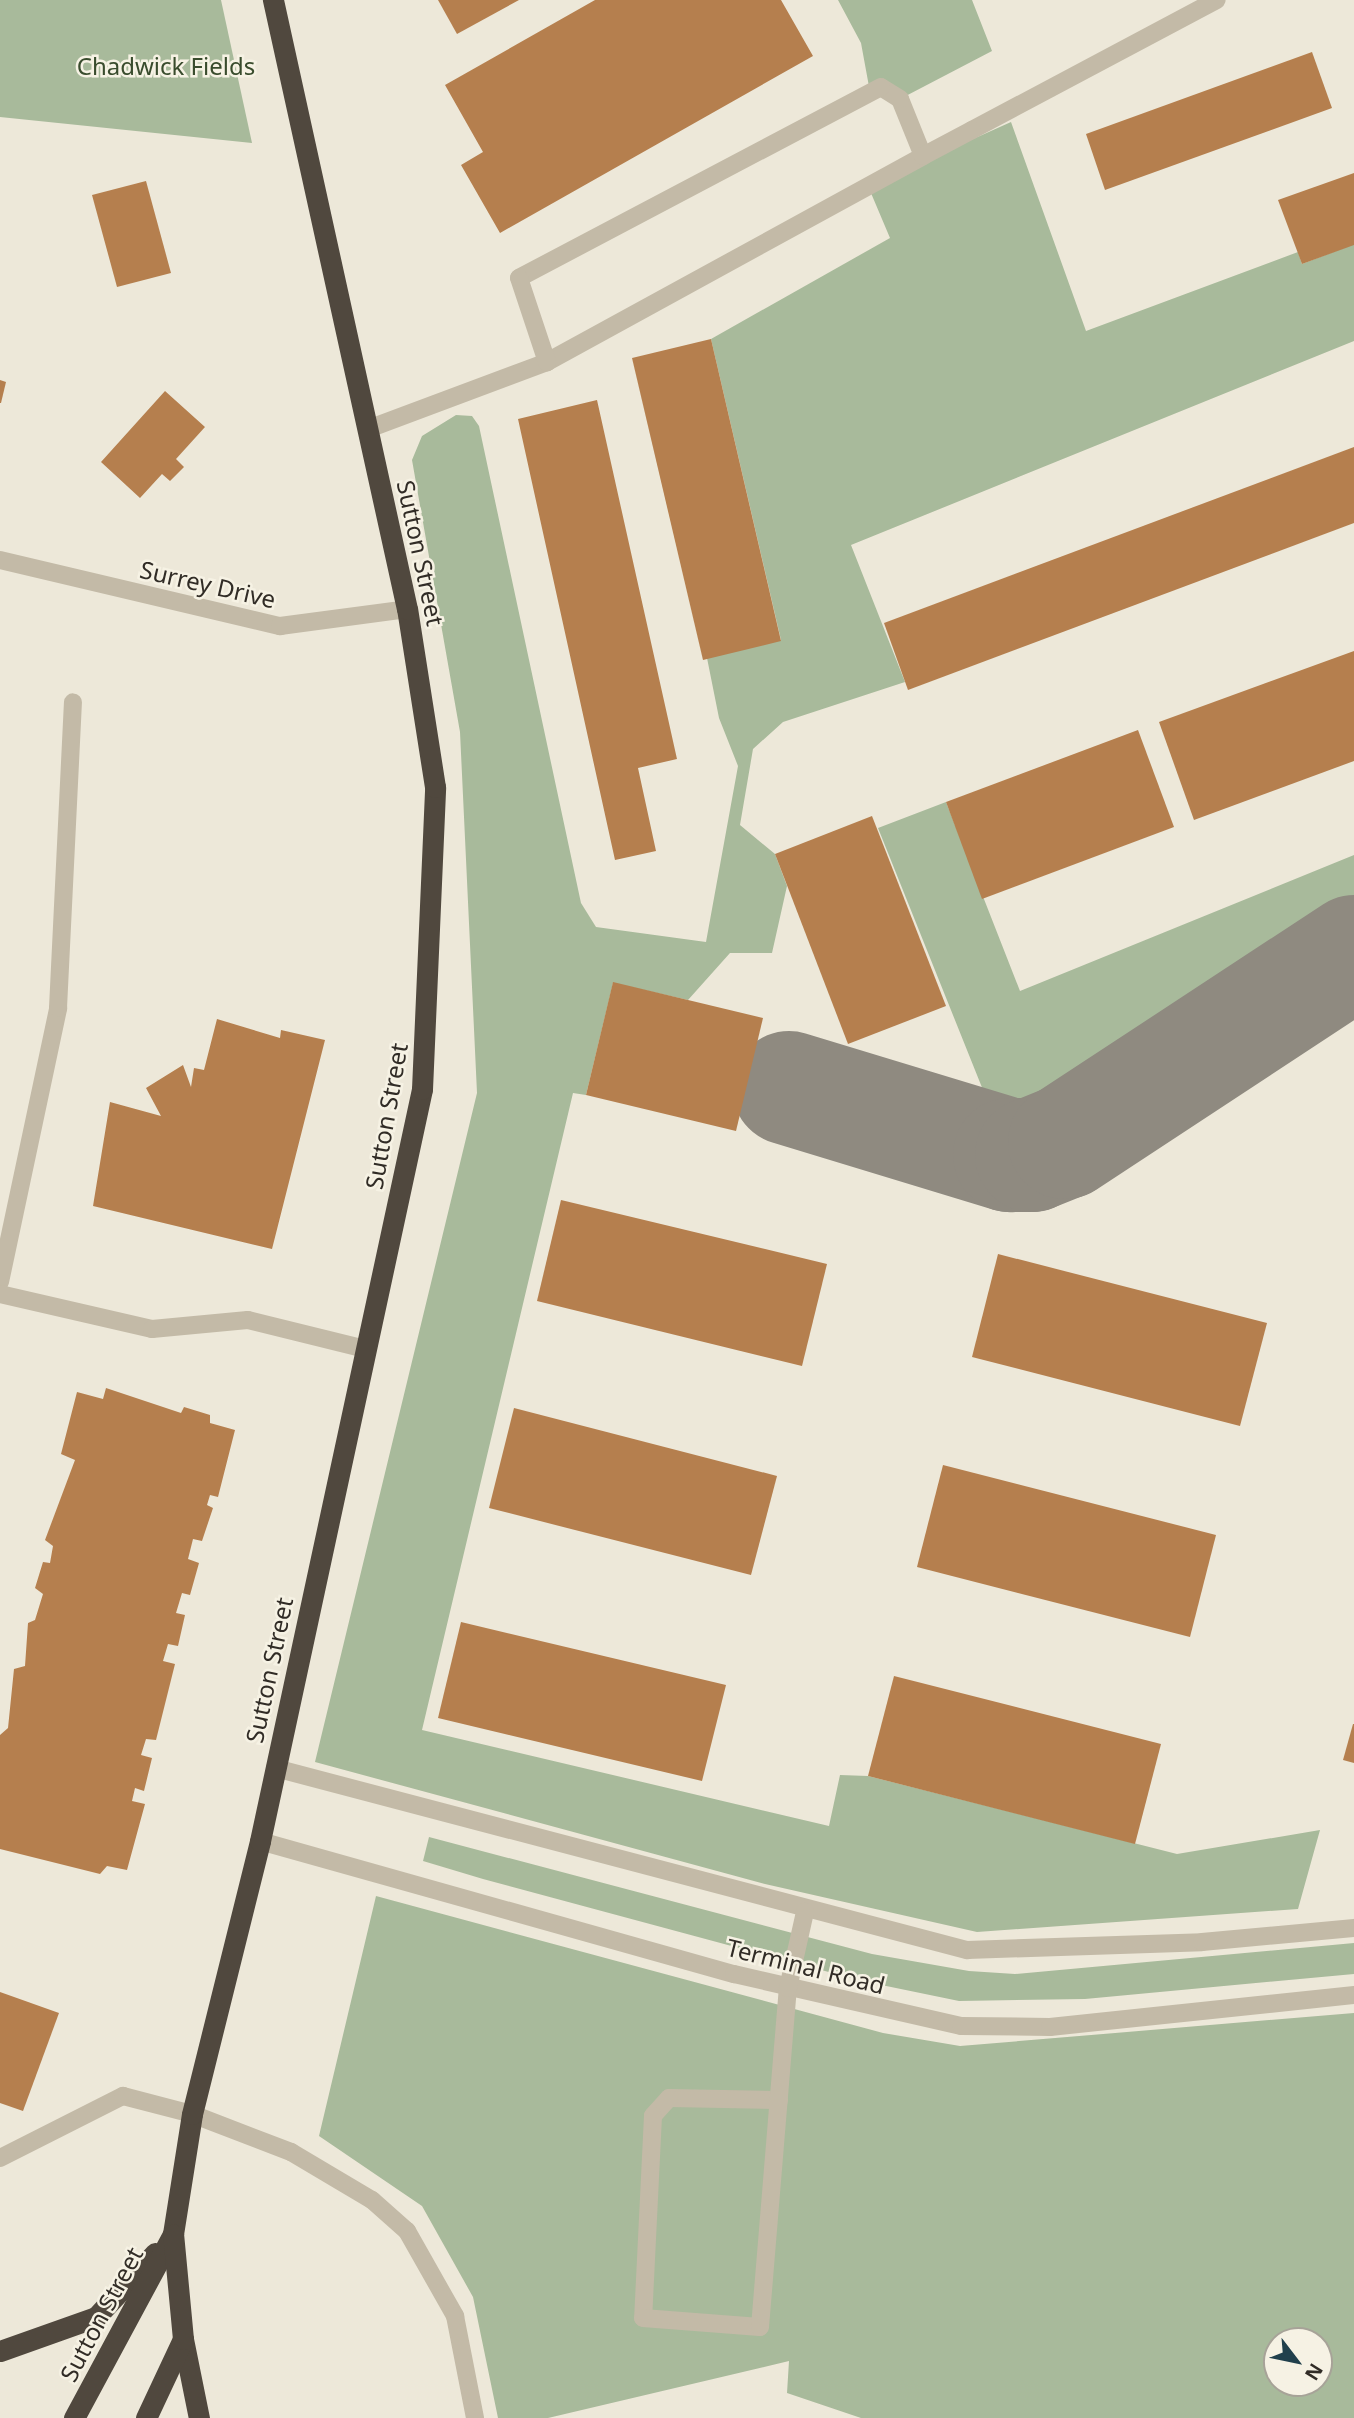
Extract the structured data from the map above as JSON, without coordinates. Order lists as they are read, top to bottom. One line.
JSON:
{"streets":{"highway":["Sutton Street"],"street":["Surrey Drive","Terminal Road"]},"crossings":[["Sutton Street","Surrey Drive"],["Sutton Street","Terminal Road"]],"parks":["Chadwick Fields"],"north":"bottom right"}
